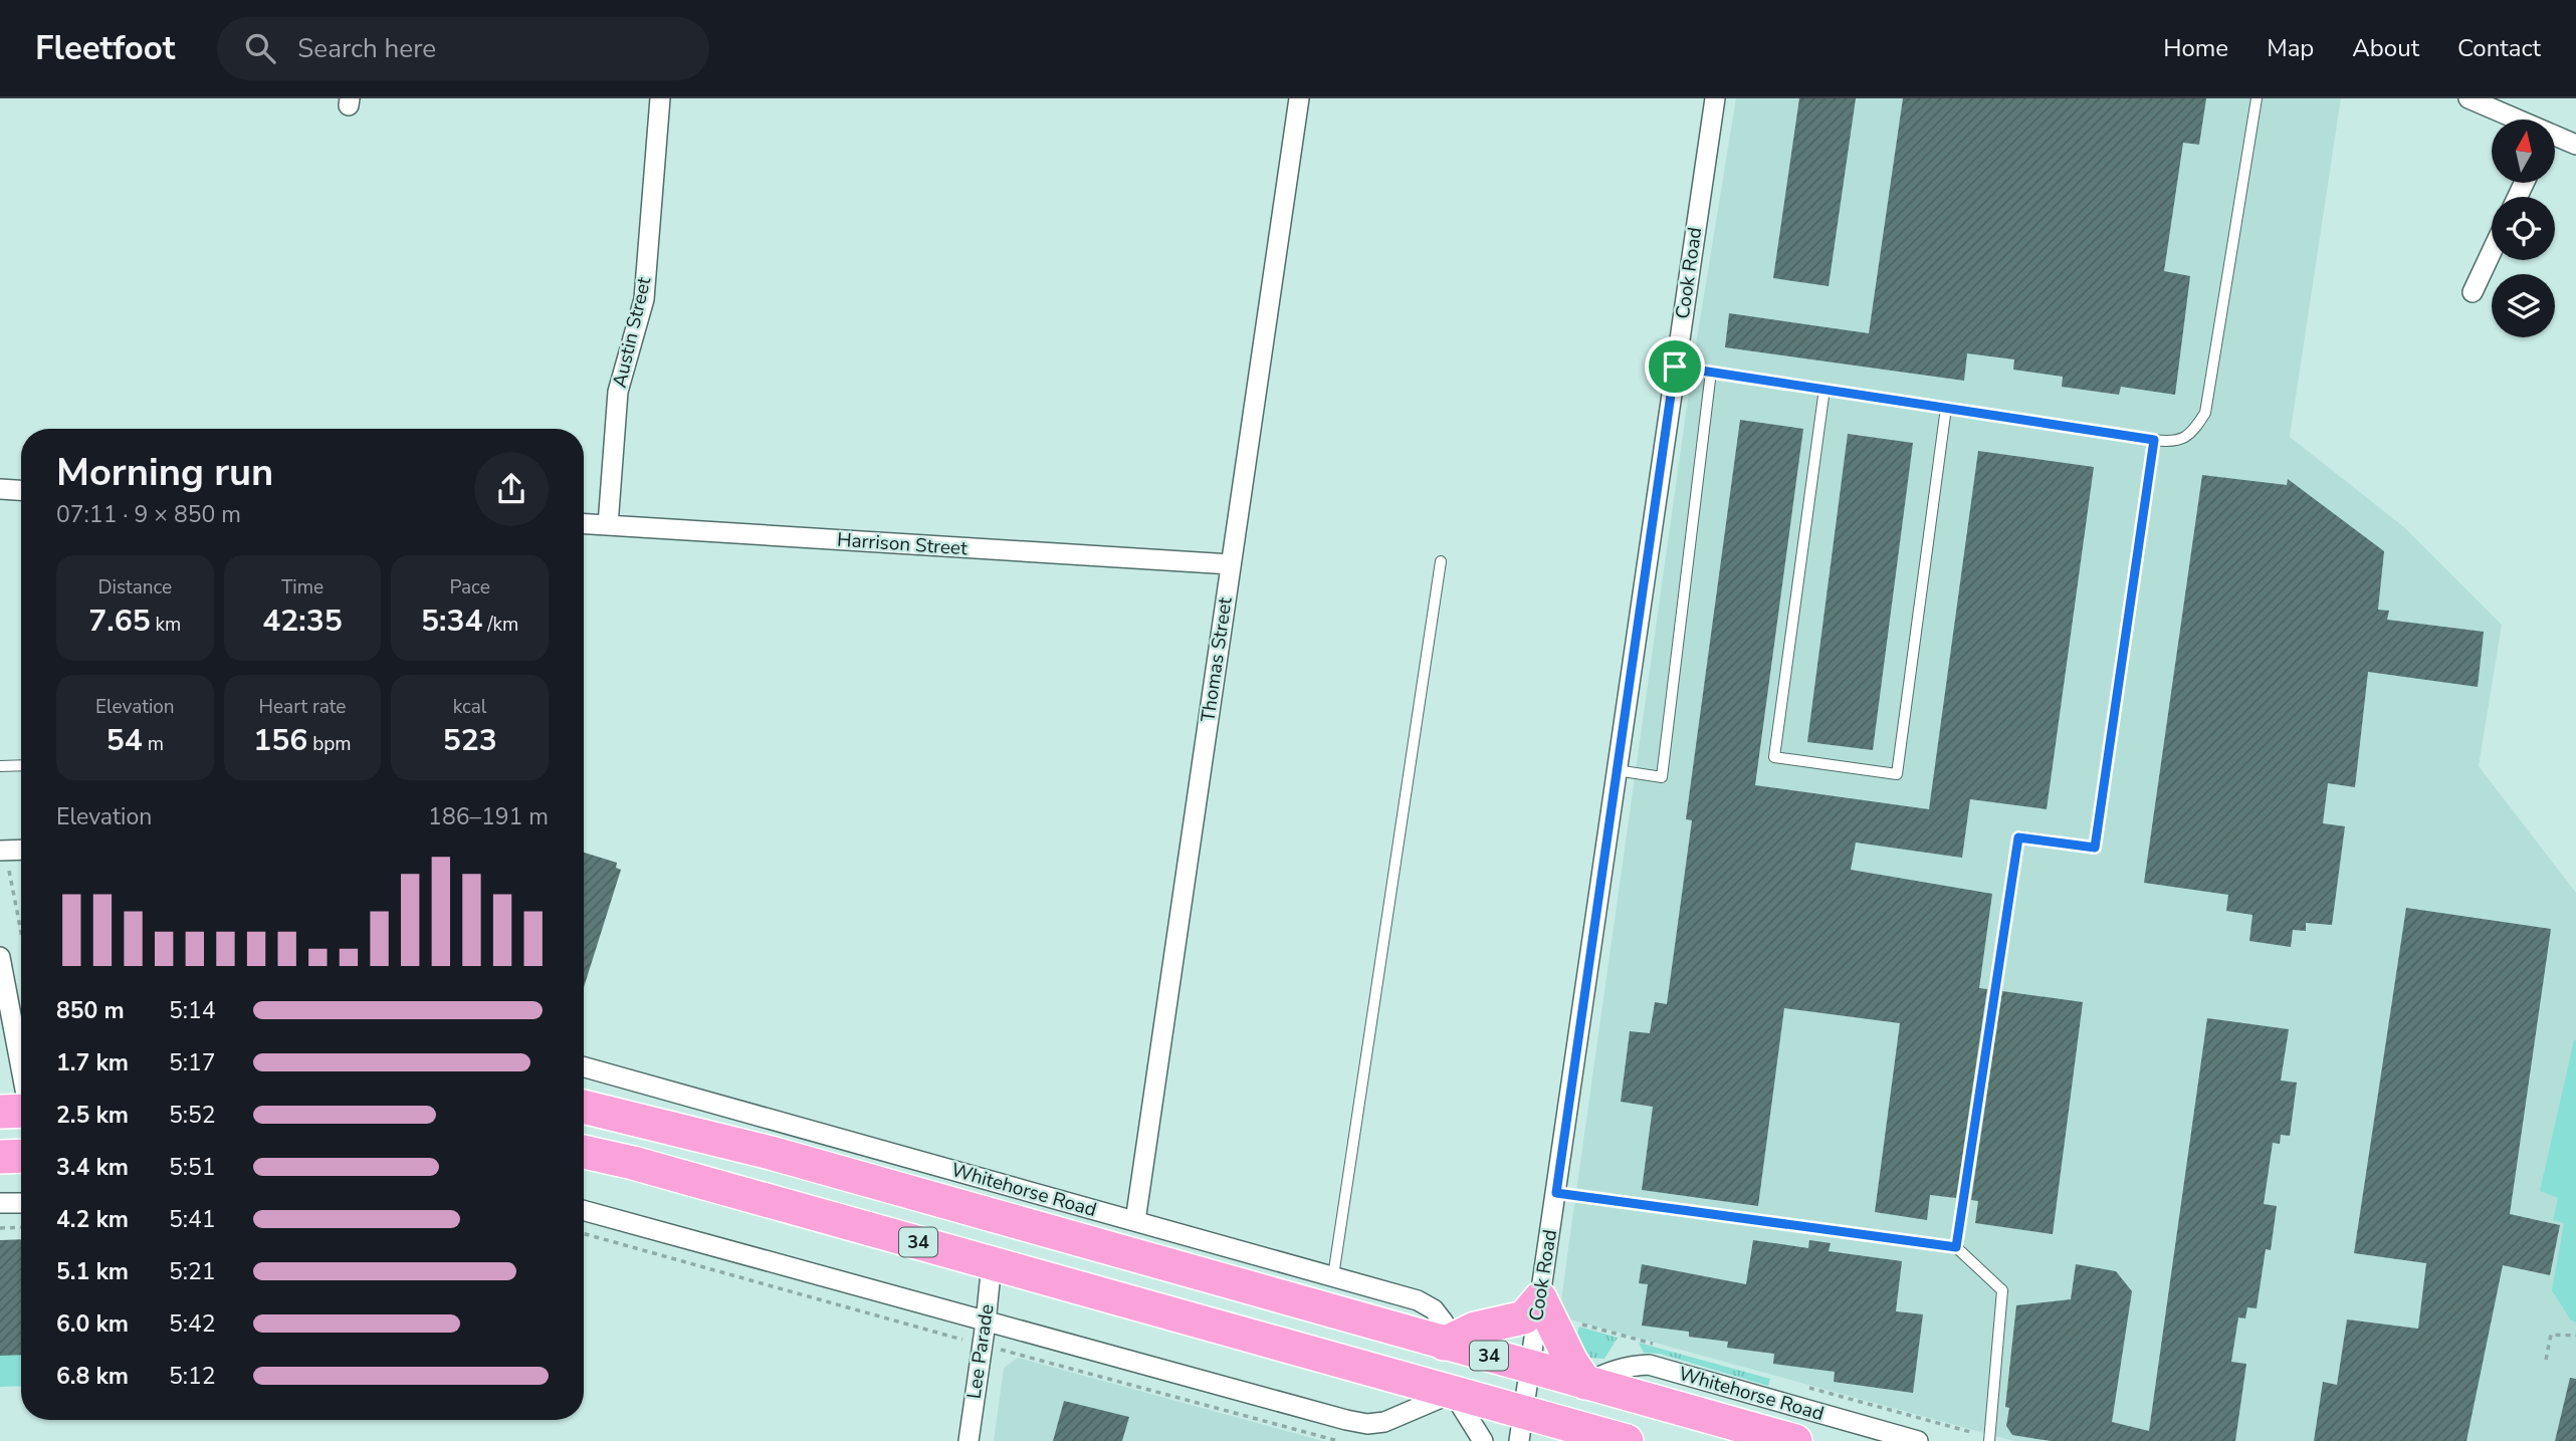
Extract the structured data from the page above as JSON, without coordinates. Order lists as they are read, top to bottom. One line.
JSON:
{"streets":{"highway":["Whitehorse Road","34"],"street":["Cook Road","Austin Street","Harrison Street","Thomas Street","Lee Parade"]},"crossings":[["Cook Road","Whitehorse Road"],["Cook Road","34"],["Austin Street","Harrison Street"],["Harrison Street","Thomas Street"],["Thomas Street","Whitehorse Road"],["34","Lee Parade"]],"north":"top","page":{"header":"Fleetfoot","search":"Search here","nav":["Home","Map","About","Contact"],"heading":["Morning run","07:11 · 9 × 850 m"],"stats":[["Distance","7.65 km"],["Time","42:35"],["Pace","5:34 /km"],["Elevation","54 m"],["Heart rate","156 bpm"],["kcal","523"]],"chart":["Elevation","186–191 m"],"list":[{"name":"850 m","note":"5:14"},{"name":"1.7 km","note":"5:17"},{"name":"2.5 km","note":"5:52"},{"name":"3.4 km","note":"5:51"},{"name":"4.2 km","note":"5:41"},{"name":"5.1 km","note":"5:21"},{"name":"6.0 km","note":"5:42"},{"name":"6.8 km","note":"5:12"}]}}
